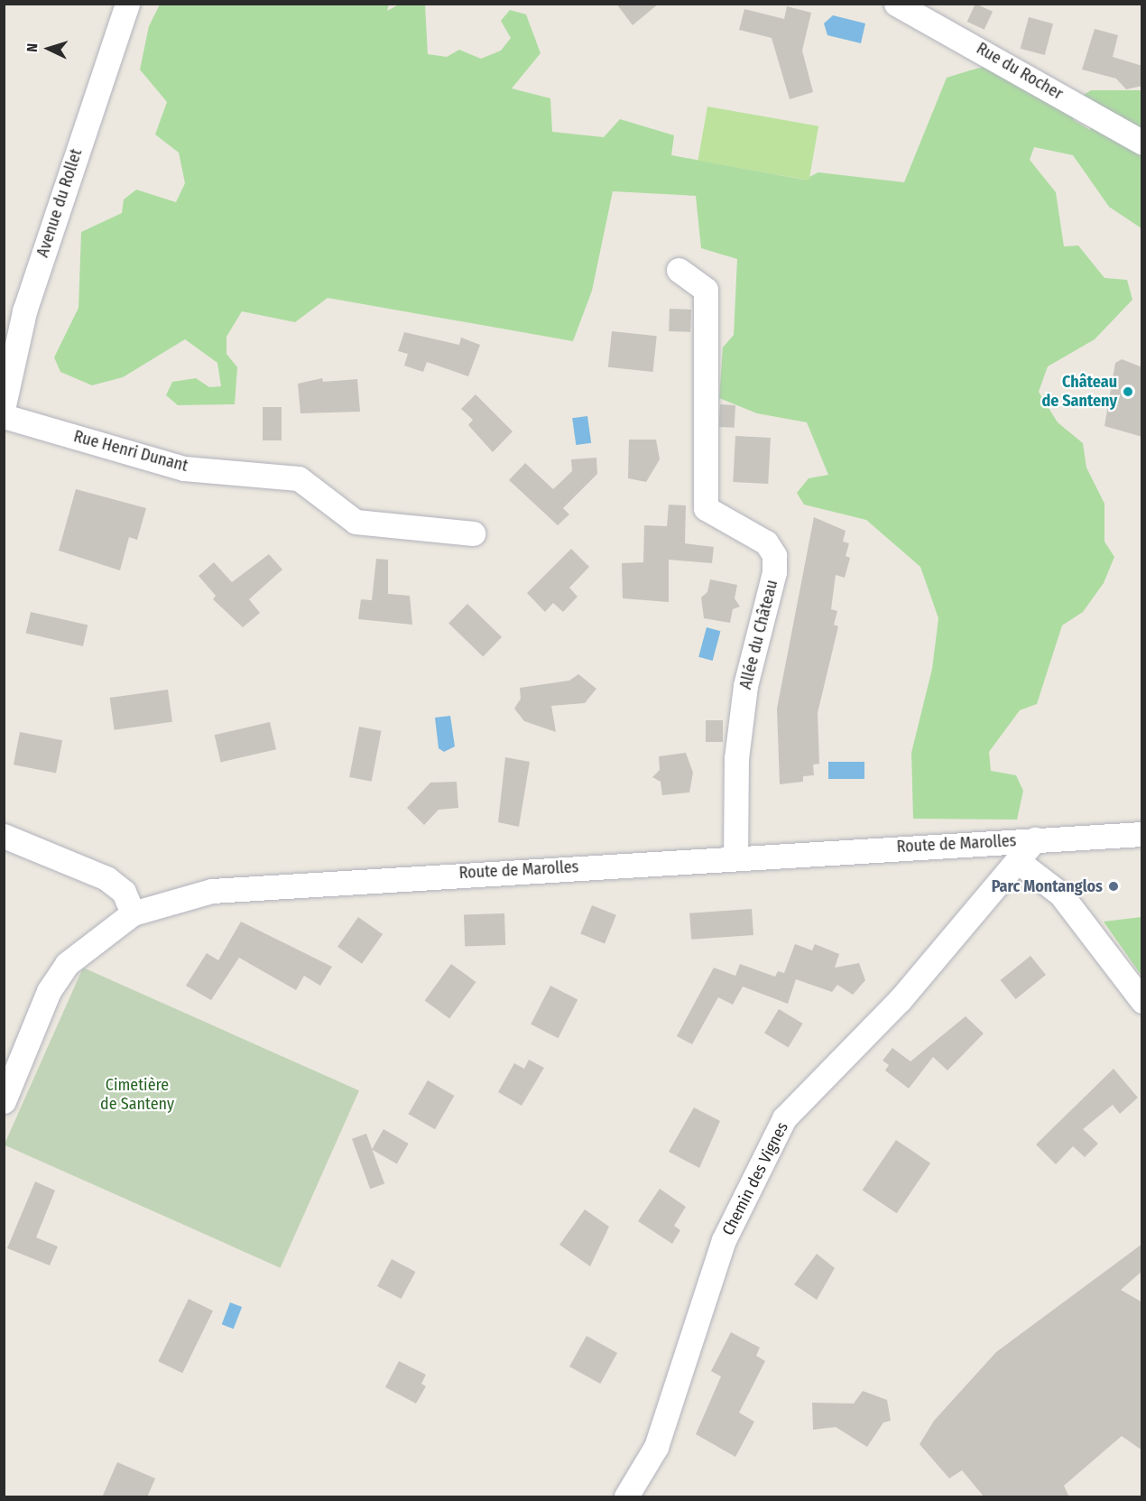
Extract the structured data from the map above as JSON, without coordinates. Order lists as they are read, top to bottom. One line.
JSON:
{"streets":{"street":["Rue du Rocher","Avenue du Rollet","Rue Henri Dunant","Allée du Château","Route de Marolles","Chemin des Vignes"]},"crossings":[["Allée du Château","Route de Marolles"],["Route de Marolles","Chemin des Vignes"]],"parks":["Cimetière de Santeny"],"places":["Château de Santeny","Parc Montanglos"],"north":"left"}
